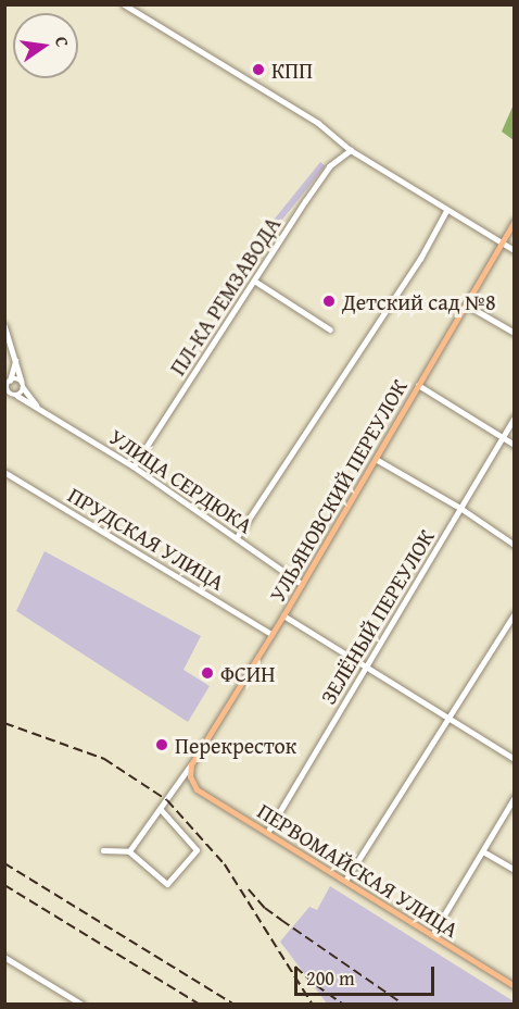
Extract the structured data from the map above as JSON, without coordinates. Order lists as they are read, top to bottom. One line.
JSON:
{"streets":{"main road":["УЛЬЯНОВСКИЙ ПЕРЕУЛОК","ПЕРВОМАЙСКАЯ УЛИЦА"],"street":["ПЛ-КА РЕМЗАВОДА","УЛИЦА СЕРДЮКА","ПРУДСКАЯ УЛИЦА","ЗЕЛЁНЫЙ ПЕРЕУЛОК"]},"crossings":[["ПЛ-КА РЕМЗАВОДА","УЛИЦА СЕРДЮКА"],["УЛИЦА СЕРДЮКА","УЛЬЯНОВСКИЙ ПЕРЕУЛОК"],["УЛЬЯНОВСКИЙ ПЕРЕУЛОК","ПРУДСКАЯ УЛИЦА"],["УЛЬЯНОВСКИЙ ПЕРЕУЛОК","ПЕРВОМАЙСКАЯ УЛИЦА"],["ЗЕЛЁНЫЙ ПЕРЕУЛОК","ПЕРВОМАЙСКАЯ УЛИЦА"]],"places":["КПП","Детский сад №8","ФСИН","Перекресток"],"scale_bar":"200 m","north":"right"}
